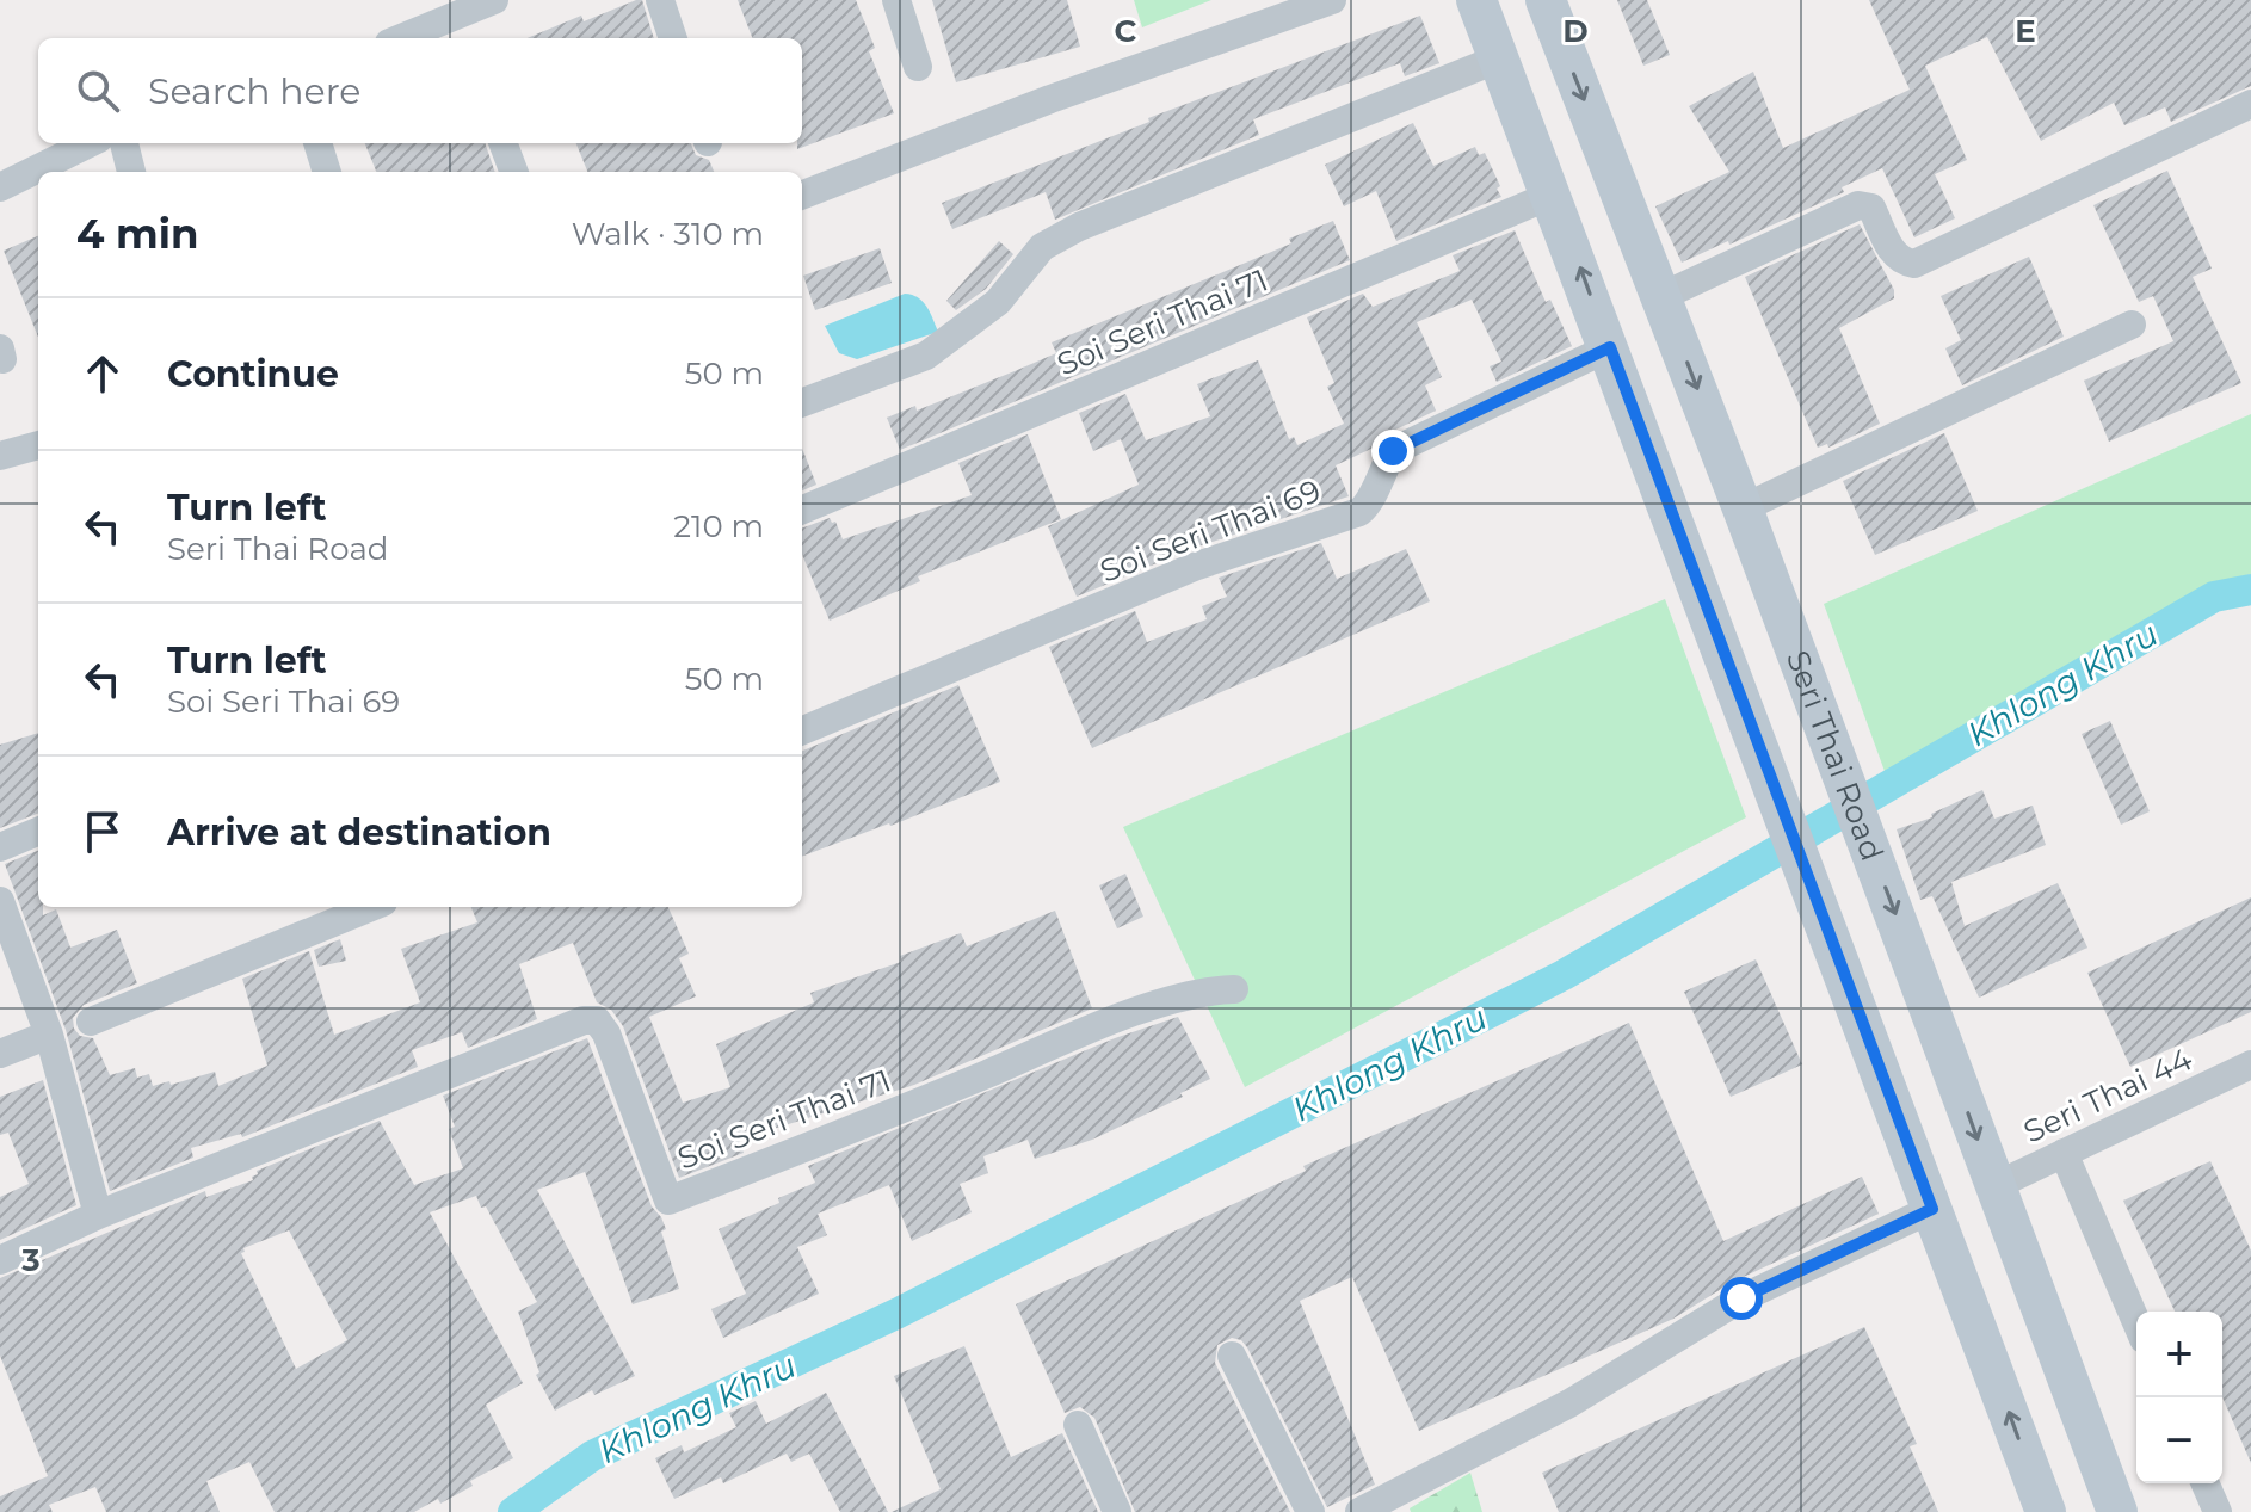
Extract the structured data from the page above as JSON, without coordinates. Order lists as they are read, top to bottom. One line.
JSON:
{"streets":{"main road":["Seri Thai Road"],"street":["Soi Seri Thai 71","Soi Seri Thai 69","Seri Thai 44"]},"crossings":[["Seri Thai Road","Seri Thai 44"]],"water":["Khlong Khru"],"page":{"search":"Search here","heading":["4 min","Walk · 310 m"],"list":[["Continue","50 m"],["Turn left","Seri Thai Road","210 m"],["Turn left","Soi Seri Thai 69","50 m"],"Arrive at destination"],"map_buttons":["+","−"]},"grid":{"columns":["C","D","E"],"rows":["3"]}}
